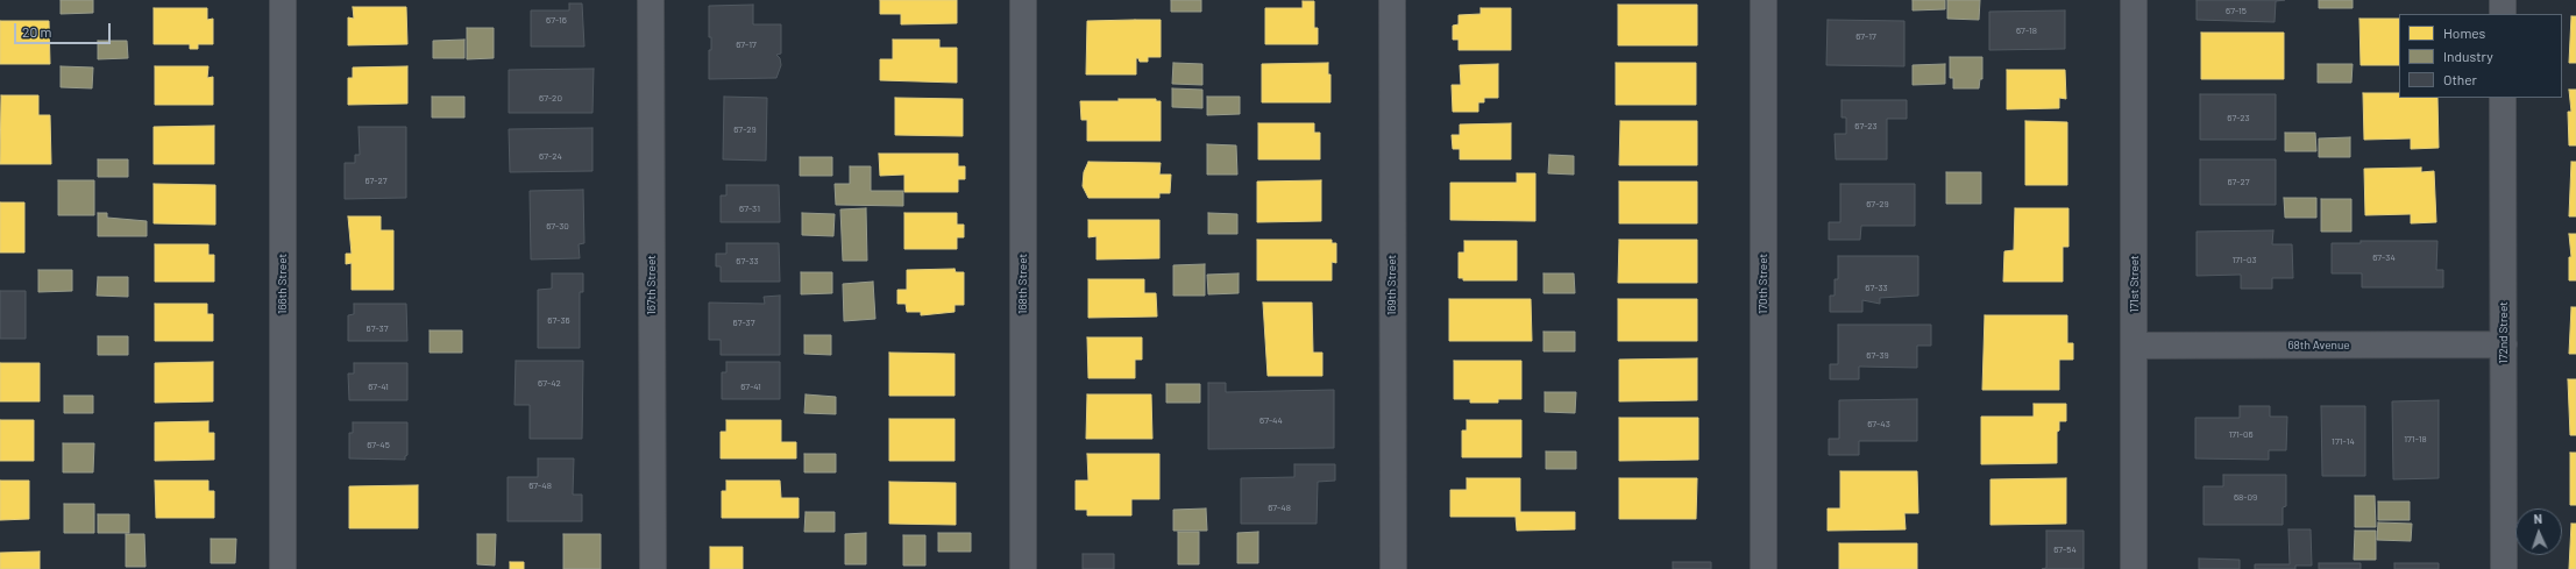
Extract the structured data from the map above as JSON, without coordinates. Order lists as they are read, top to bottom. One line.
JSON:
{"streets":{"street":["166th Street","168th Street","170th Street","171st Street","167th Street","169th Street","172nd Street","68th Avenue"]},"crossings":[["171st Street","68th Avenue"],["172nd Street","68th Avenue"]],"house_numbers":["67-15","67-16","67-18","67-17","67-17","67-20","67-23","67-23","67-29","67-24","67-27","67-27","67-29","67-31","67-30","67-34","171-03","67-33","67-33","67-36","67-37","67-37","67-39","67-42","67-41","67-41","67-44","67-43","171-06","171-18","171-14","67-45","67-48","68-09","67-48","67-54"],"legend":["Homes","Industry","Other"],"scale_bar":"20 m","north":"top"}
